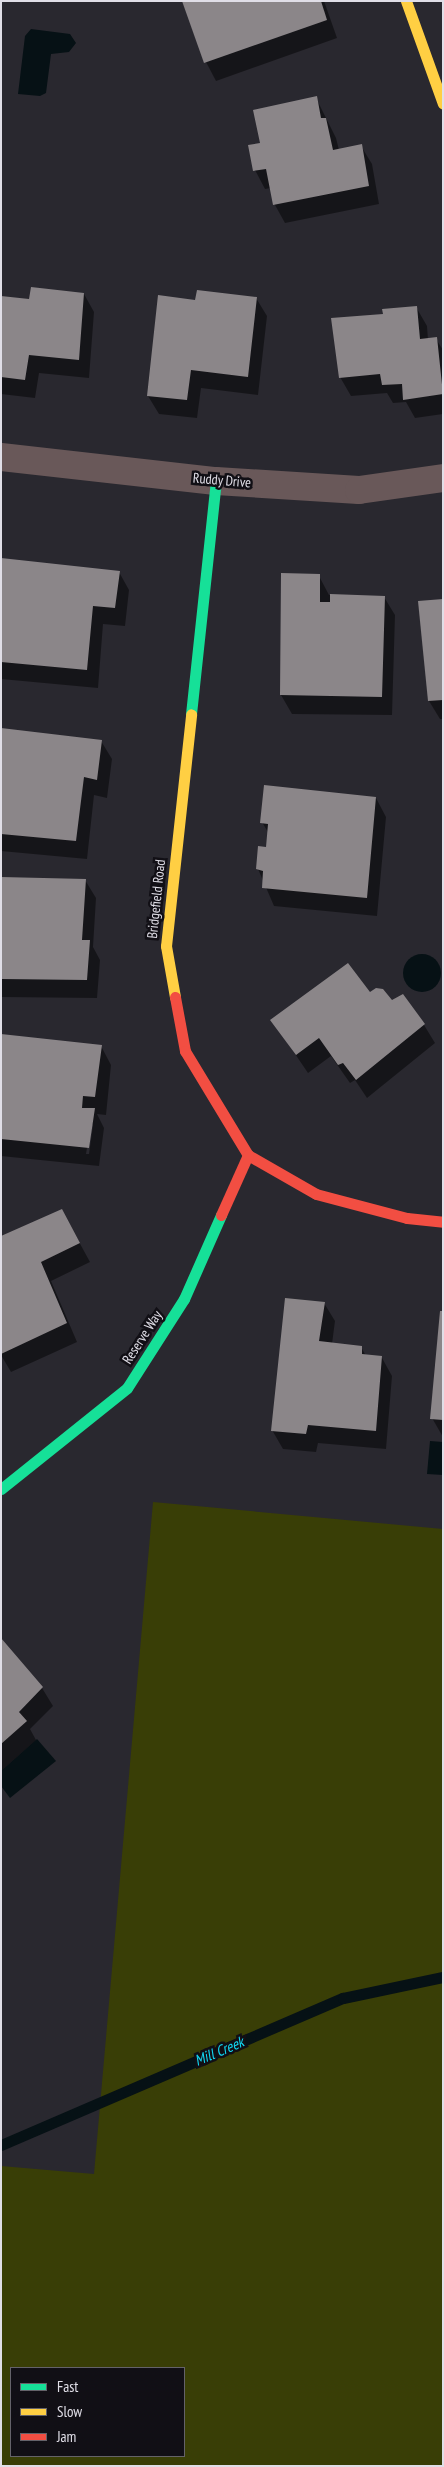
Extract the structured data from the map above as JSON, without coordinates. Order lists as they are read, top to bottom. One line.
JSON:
{"streets":{"street":["Ruddy Drive","Bridgefield Road","Reserve Way"]},"crossings":[["Ruddy Drive","Bridgefield Road"],["Bridgefield Road","Reserve Way"]],"water":["Mill Creek"],"legend":["Fast","Slow","Jam"]}
